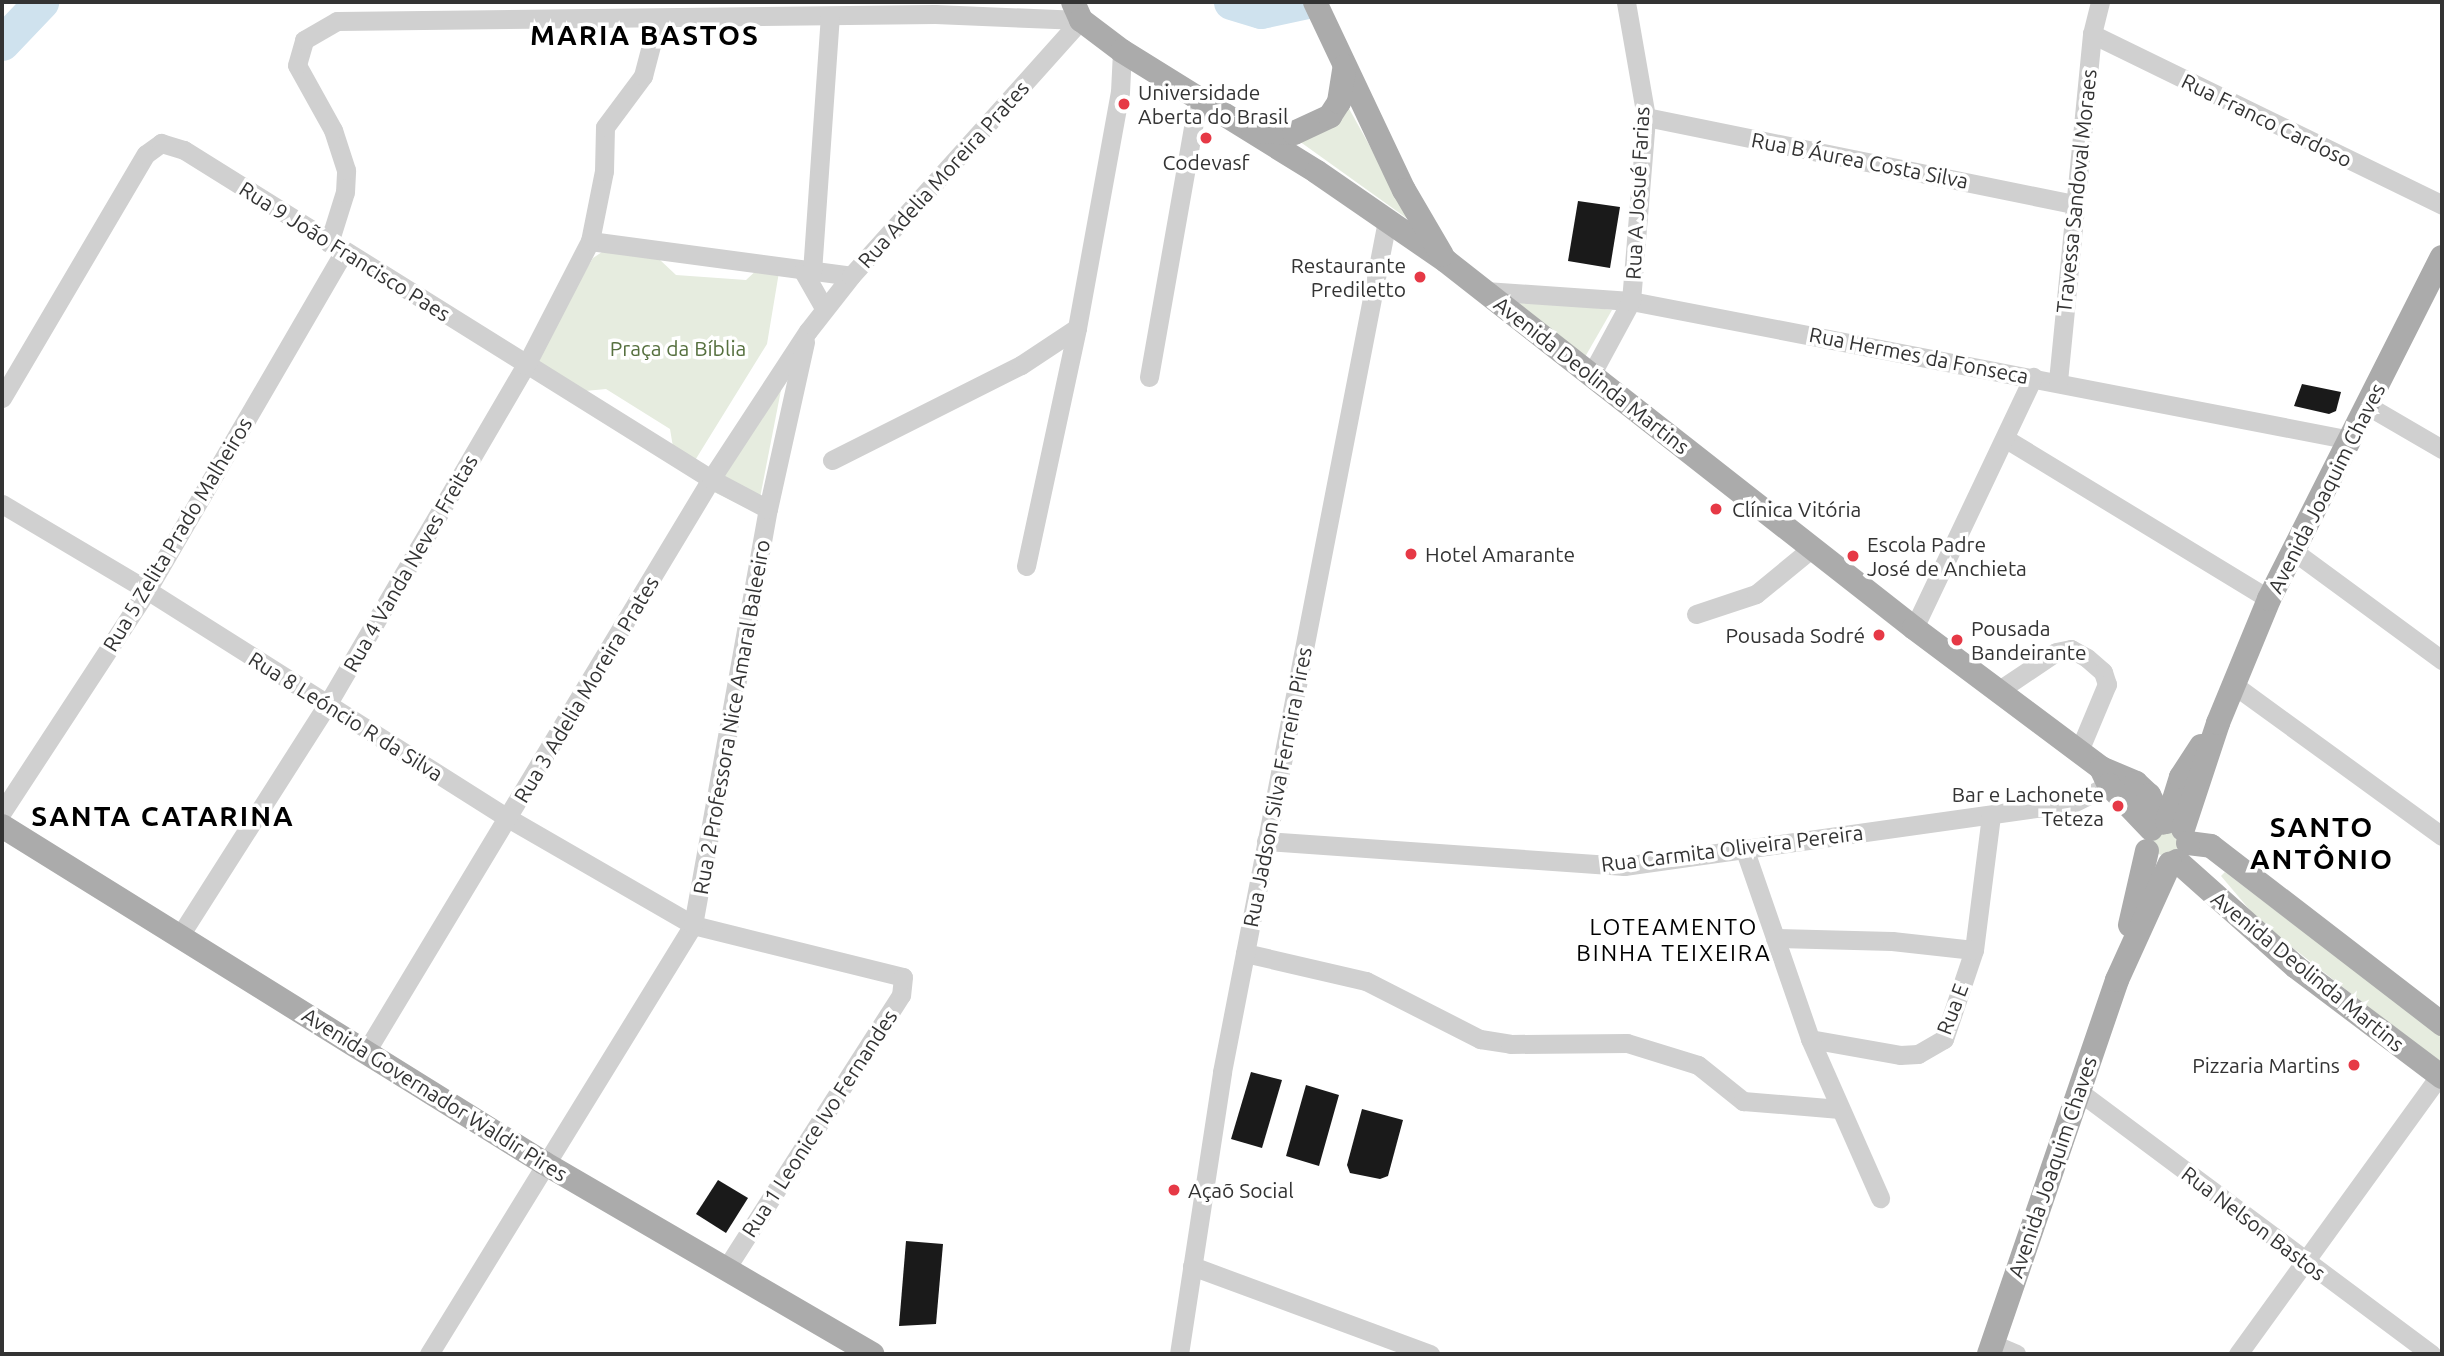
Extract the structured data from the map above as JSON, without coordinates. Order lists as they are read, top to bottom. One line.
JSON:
{"streets":{"main road":["Avenida Deolinda Martins","Avenida Joaquim Chaves","Avenida Governador Waldir Pires"],"street":["Rua Franco Cardoso","Rua B Áurea Costa Silva","Rua Adelia Moreira Prates","Travessa Sandoval Moraes","Rua A Josué Farias","Rua 9 João Francisco Paes","Rua Hermes da Fonseca","Rua 5 Zelita Prado Malheiros","Rua 4 Vanda Neves Freitas","Rua 3 Adelia Moreira Prates","Rua 8 Leóncio R da Silva","Rua 2 Professora Nice Amaral Baleeiro","Rua Jadson Silva Ferreira Pires","Rua Carmita Oliveira Pereira","Rua E","Rua 1 Leonice Ivo Fernandes","Rua Nelson Bastos"]},"crossings":[["Rua Franco Cardoso","Travessa Sandoval Moraes"],["Rua B Áurea Costa Silva","Travessa Sandoval Moraes"],["Rua B Áurea Costa Silva","Rua A Josué Farias"],["Rua Adelia Moreira Prates","Avenida Deolinda Martins"],["Rua Adelia Moreira Prates","Rua 5 Zelita Prado Malheiros"],["Rua Adelia Moreira Prates","Rua 3 Adelia Moreira Prates"],["Rua Adelia Moreira Prates","Rua 2 Professora Nice Amaral Baleeiro"],["Travessa Sandoval Moraes","Rua Hermes da Fonseca"],["Rua A Josué Farias","Rua Hermes da Fonseca"],["Rua 9 João Francisco Paes","Rua 5 Zelita Prado Malheiros"],["Rua 9 João Francisco Paes","Rua 4 Vanda Neves Freitas"],["Rua 9 João Francisco Paes","Rua 3 Adelia Moreira Prates"],["Rua 9 João Francisco Paes","Rua 2 Professora Nice Amaral Baleeiro"],["Rua Hermes da Fonseca","Avenida Deolinda Martins"],["Rua Hermes da Fonseca","Avenida Joaquim Chaves"],["Avenida Deolinda Martins","Avenida Joaquim Chaves"],["Avenida Deolinda Martins","Rua 5 Zelita Prado Malheiros"],["Avenida Deolinda Martins","Rua Jadson Silva Ferreira Pires"],["Avenida Deolinda Martins","Rua Carmita Oliveira Pereira"],["Avenida Joaquim Chaves","Rua Nelson Bastos"],["Rua 5 Zelita Prado Malheiros","Rua 4 Vanda Neves Freitas"],["Rua 5 Zelita Prado Malheiros","Rua 8 Leóncio R da Silva"],["Rua 4 Vanda Neves Freitas","Rua 8 Leóncio R da Silva"],["Rua 4 Vanda Neves Freitas","Avenida Governador Waldir Pires"],["Rua 3 Adelia Moreira Prates","Rua 8 Leóncio R da Silva"],["Rua 3 Adelia Moreira Prates","Rua 2 Professora Nice Amaral Baleeiro"],["Rua 3 Adelia Moreira Prates","Avenida Governador Waldir Pires"],["Rua 8 Leóncio R da Silva","Rua 2 Professora Nice Amaral Baleeiro"],["Rua 8 Leóncio R da Silva","Rua 1 Leonice Ivo Fernandes"],["Rua Jadson Silva Ferreira Pires","Rua Carmita Oliveira Pereira"],["Rua Carmita Oliveira Pereira","Rua E"],["Avenida Governador Waldir Pires","Rua 1 Leonice Ivo Fernandes"]],"districts":["MARIA BASTOS","SANTA CATARINA","SANTO ANTÔNIO","LOTEAMENTO BINHA TEIXEIRA"],"parks":["Praça da Bíblia"],"places":["Universidade Aberta do Brasil","Codevasf","Restaurante Prediletto","Clínica Vitória","Hotel Amarante","Escola Padre José de Anchieta","Pousada Sodré","Pousada Bandeirante","Bar e Lachonete Teteza","Pizzaria Martins","Açaõ Social"]}
